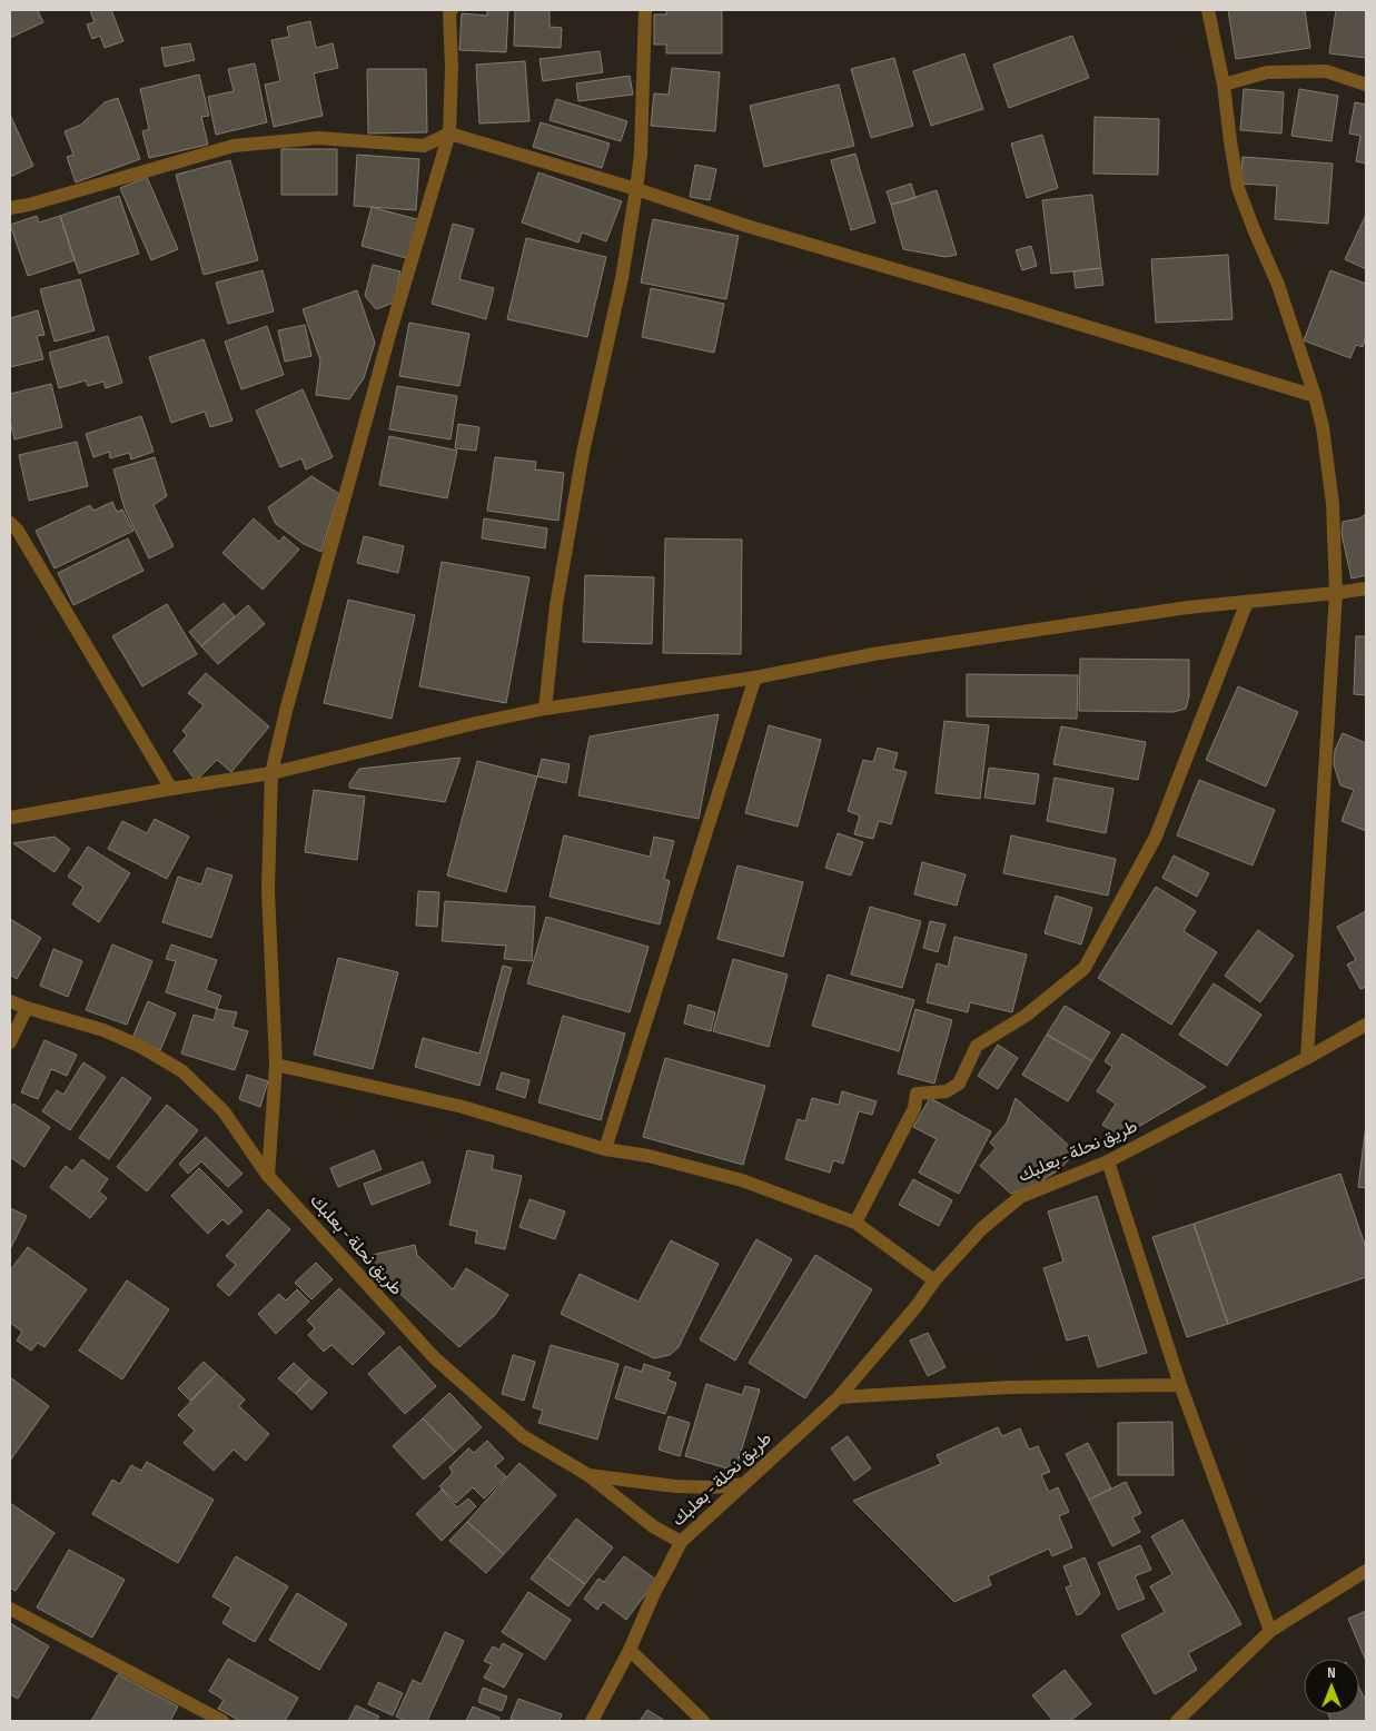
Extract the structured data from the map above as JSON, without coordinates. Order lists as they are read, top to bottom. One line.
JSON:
{"streets":{"street":["طريق نحلة - بعلبك"]},"north":"top"}
